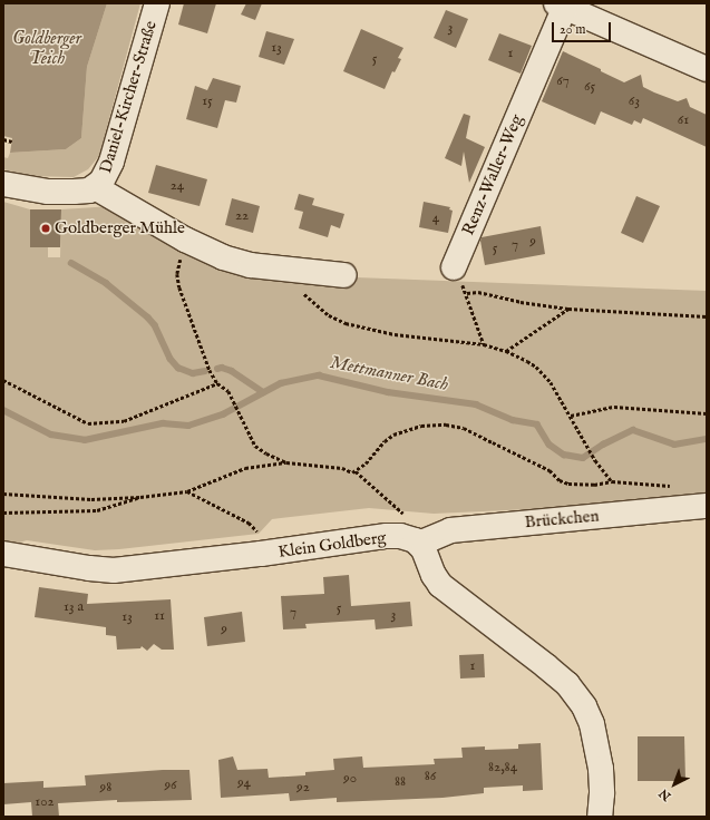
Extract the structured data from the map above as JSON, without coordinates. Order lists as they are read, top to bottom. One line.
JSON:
{"streets":{"street":["Daniel-Kircher-Straße","Renz-Waller-Weg","Brückchen","Klein Goldberg"]},"crossings":[["Brückchen","Klein Goldberg"]],"water":["Goldberger Teich","Mettmanner Bach"],"places":["Goldberger Mühle"],"house_numbers":["3","13","1","5","67","65","15","63","61","24","22","4","9","7","5","13 a","5","7","3","11","13","9","1","82,84","86","90","88","94","96","98","92","102"],"scale_bar":"20 m","north":"bottom left"}
